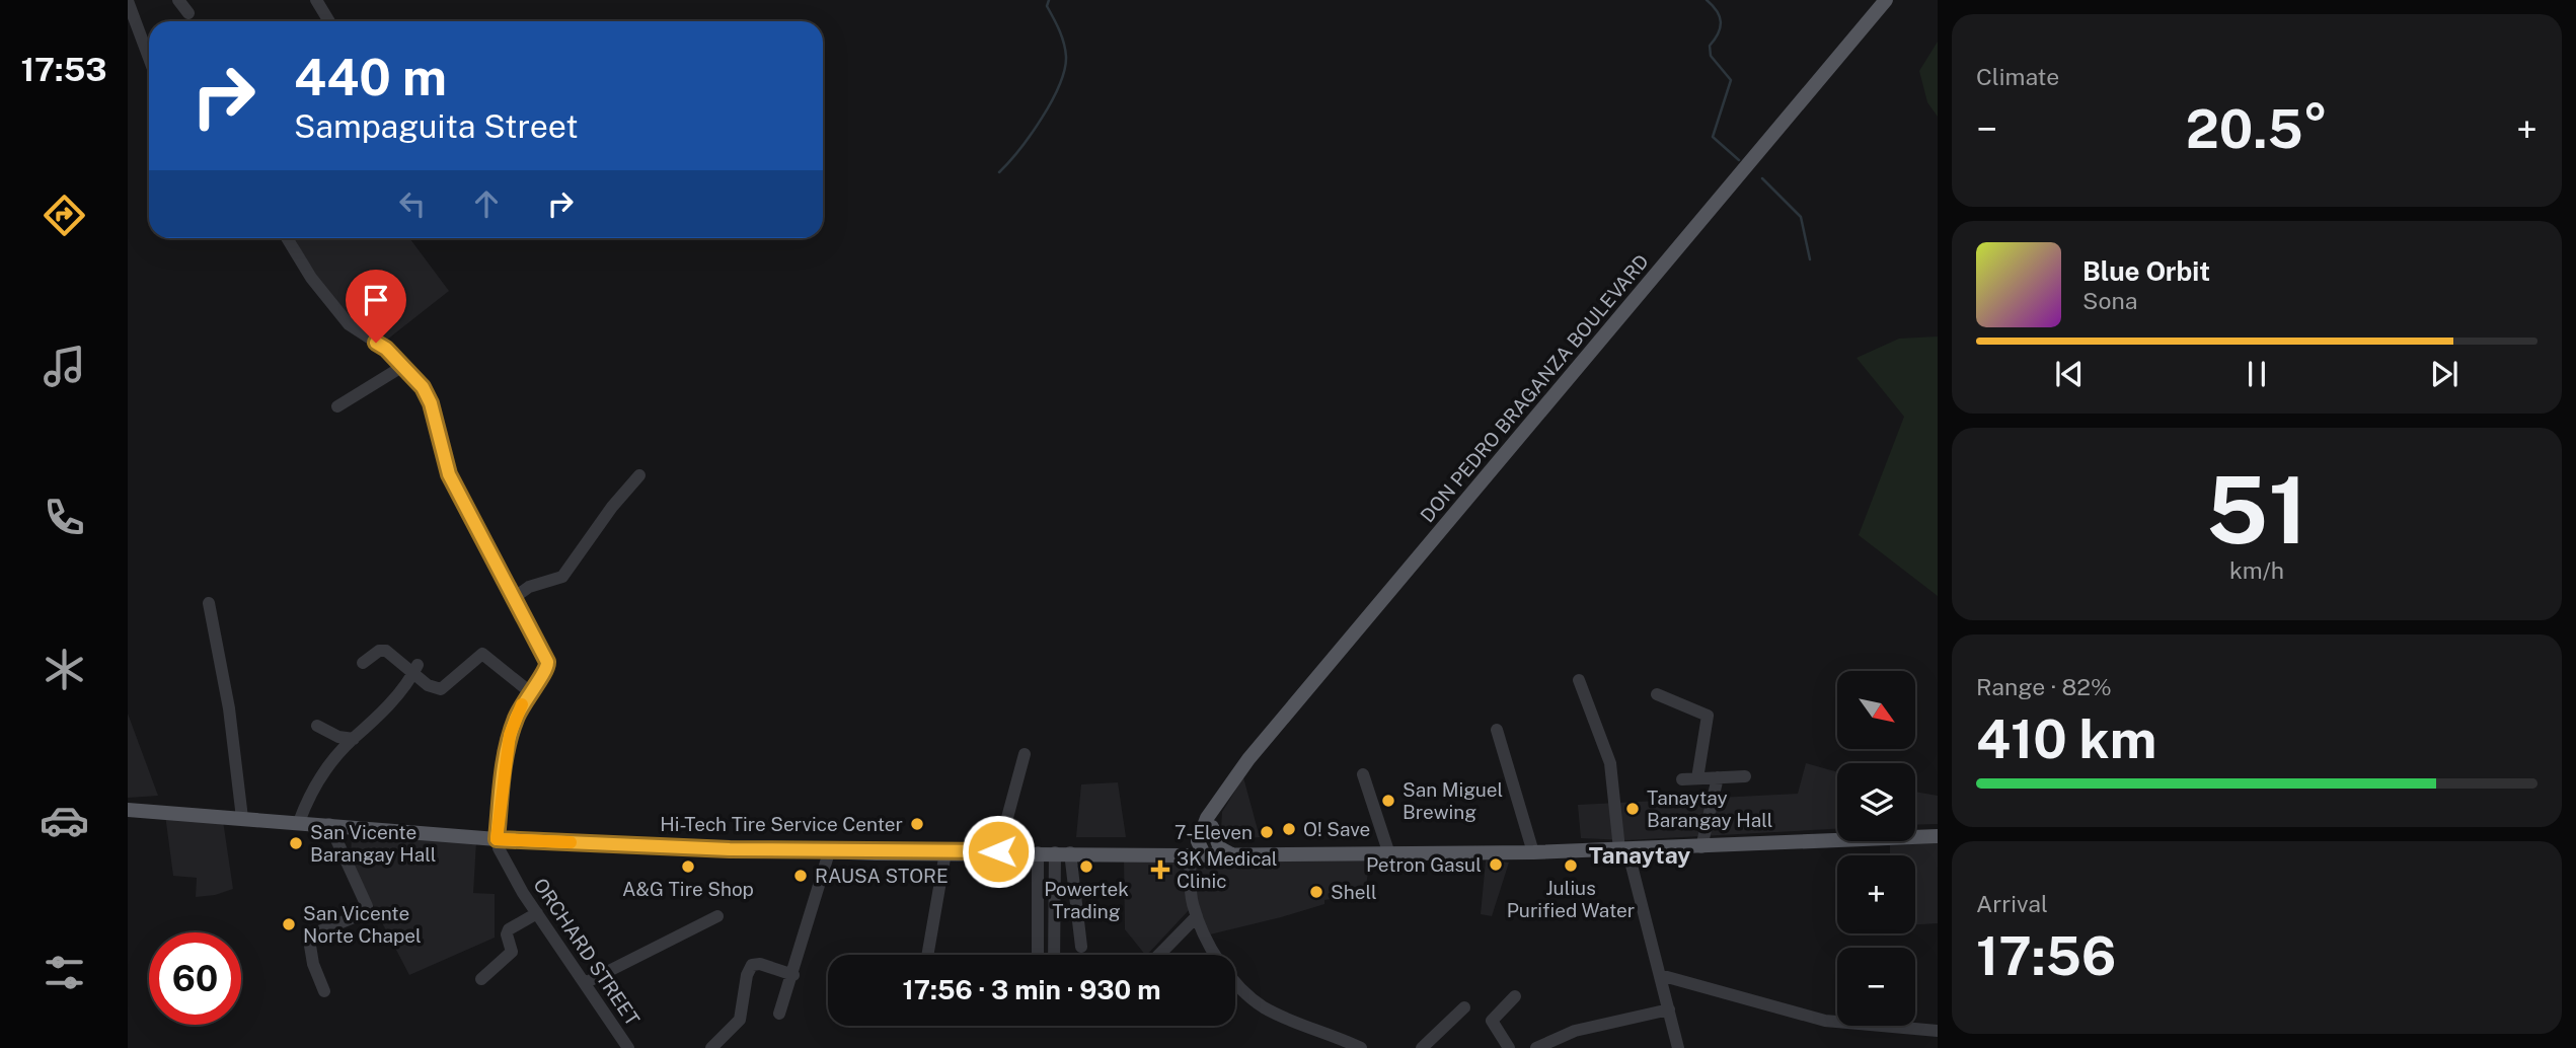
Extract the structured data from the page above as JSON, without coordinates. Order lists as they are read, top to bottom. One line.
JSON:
{"streets":{"main road":["DON PEDRO BRAGANZA BOULEVARD"],"street":["ORCHARD STREET"]},"districts":["Tanaytay"],"places":{"other":["San Miguel Brewing","Tanaytay Barangay Hall","Hi-Tech Tire Service Center","O! Save","7-Eleven","San Vicente Barangay Hall","Petron Gasul","Julius Purified Water","A&G Tire Shop","Powertek Trading","RAUSA STORE","Shell","San Vicente Norte Chapel"],"health":["3K Medical Clinic"]},"north":"bottom right","page":{"tabs":"17:53","tile":["Climate",["51","km/h"],["Range · 82%","410 km"],["Arrival","17:56"]],"turn":["440 m","Sampaguita Street"],"heat":["−","20.5°","+"],"song":["Blue Orbit","Sona"],"map_buttons":["+","−"],"limit":"60","trip":"17:56 · 3 min · 930 m"}}
